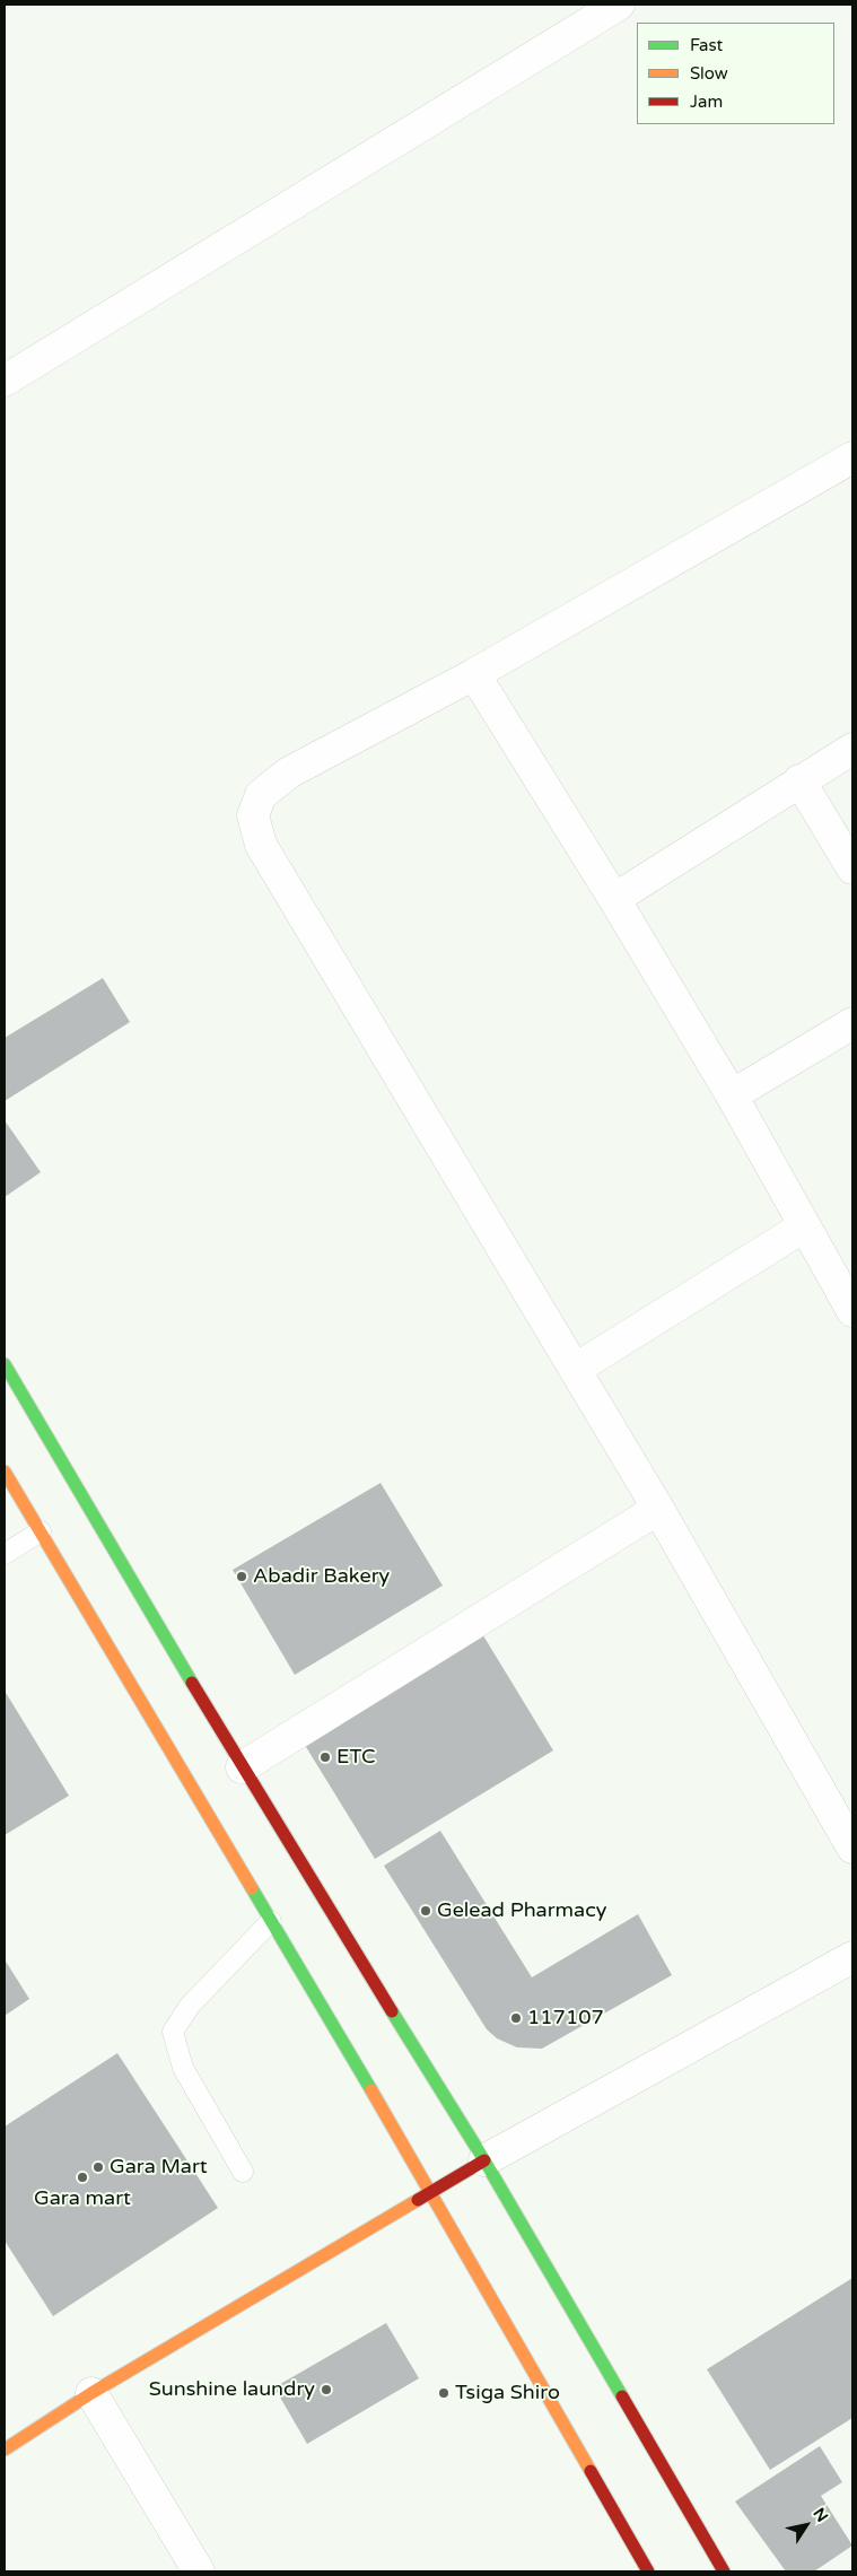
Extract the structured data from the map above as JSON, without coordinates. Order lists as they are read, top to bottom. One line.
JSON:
{"places":["Abadir Bakery","ETC","Gelead Pharmacy","117107","Gara Mart","Gara mart","Sunshine laundry","Tsiga Shiro"],"legend":["Fast","Slow","Jam"],"north":"top right"}
